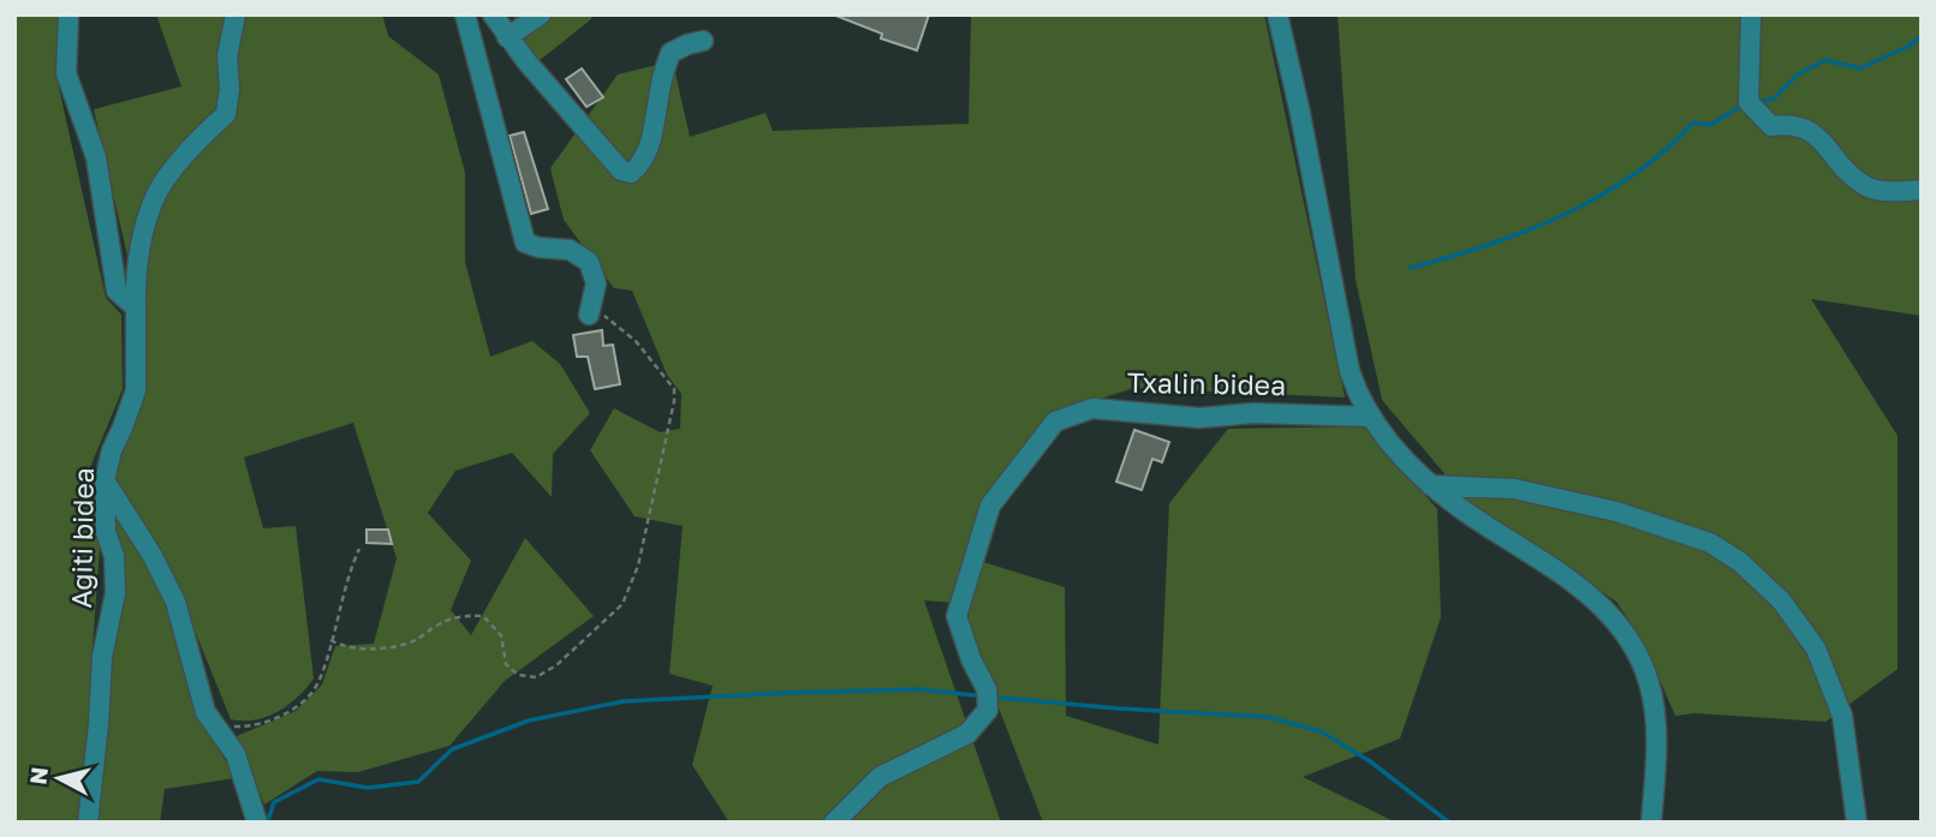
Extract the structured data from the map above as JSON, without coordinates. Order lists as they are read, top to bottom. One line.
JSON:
{"streets":{"street":["Txalin bidea","Agiti bidea"]},"north":"left"}
